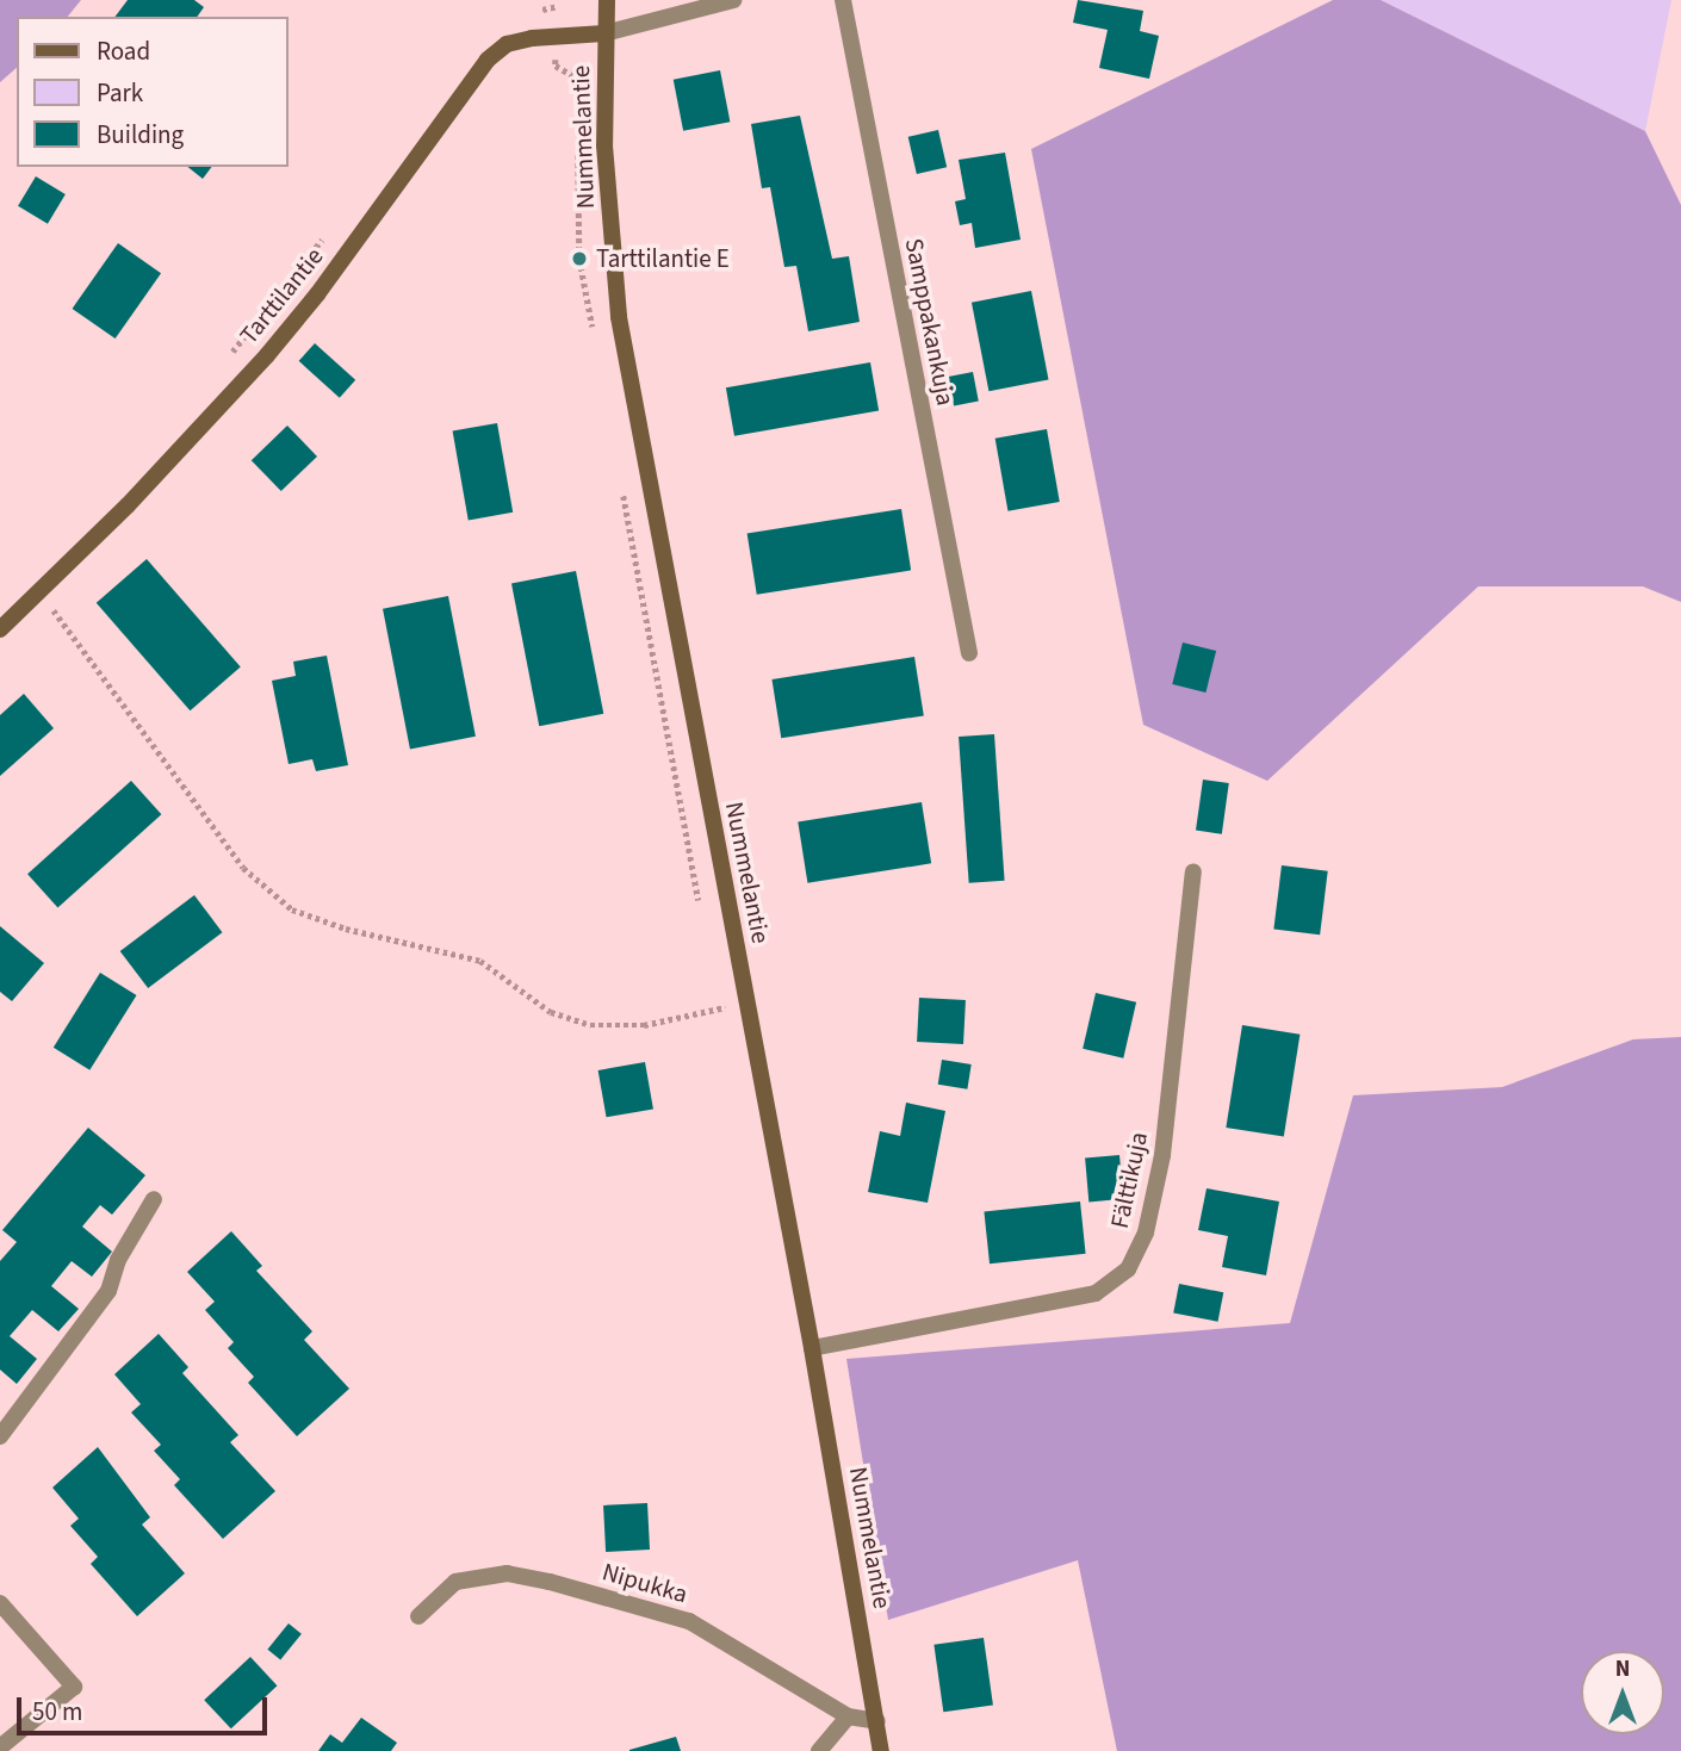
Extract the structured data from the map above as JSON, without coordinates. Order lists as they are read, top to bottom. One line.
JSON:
{"streets":{"street":["Nummelantie","Tarttilantie","Samppakankuja","Fälttikuja","Nipukka"]},"crossings":[["Nummelantie","Tarttilantie"],["Nummelantie","Fälttikuja"],["Nummelantie","Nipukka"]],"places":["Tarttilantie E"],"legend":["Road","Park","Building"],"scale_bar":"50 m","north":"top"}
